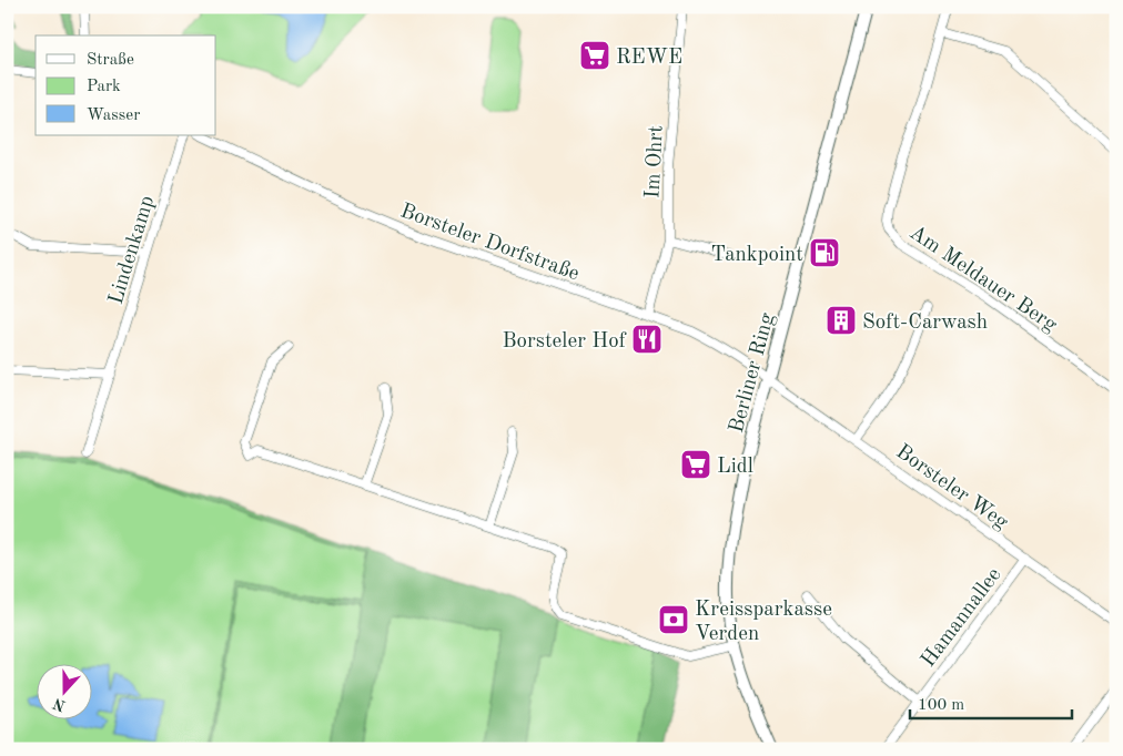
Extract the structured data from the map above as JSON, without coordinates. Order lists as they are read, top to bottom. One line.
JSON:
{"streets":{"street":["Im Ohrt","Borsteler Dorfstraße","Lindenkamp","Am Meldauer Berg","Berliner Ring","Borsteler Weg","Hamannallee"]},"crossings":[["Im Ohrt","Borsteler Dorfstraße"],["Borsteler Dorfstraße","Berliner Ring"],["Borsteler Dorfstraße","Borsteler Weg"],["Berliner Ring","Borsteler Weg"],["Borsteler Weg","Hamannallee"]],"places":{"supermarket":["REWE","Lidl"],"fuel station":["Tankpoint"],"building":["Soft-Carwash"],"restaurant":["Borsteler Hof"],"bank":["Kreissparkasse Verden"]},"legend":["Straße","Park","Wasser"],"scale_bar":"100 m","north":"bottom"}
